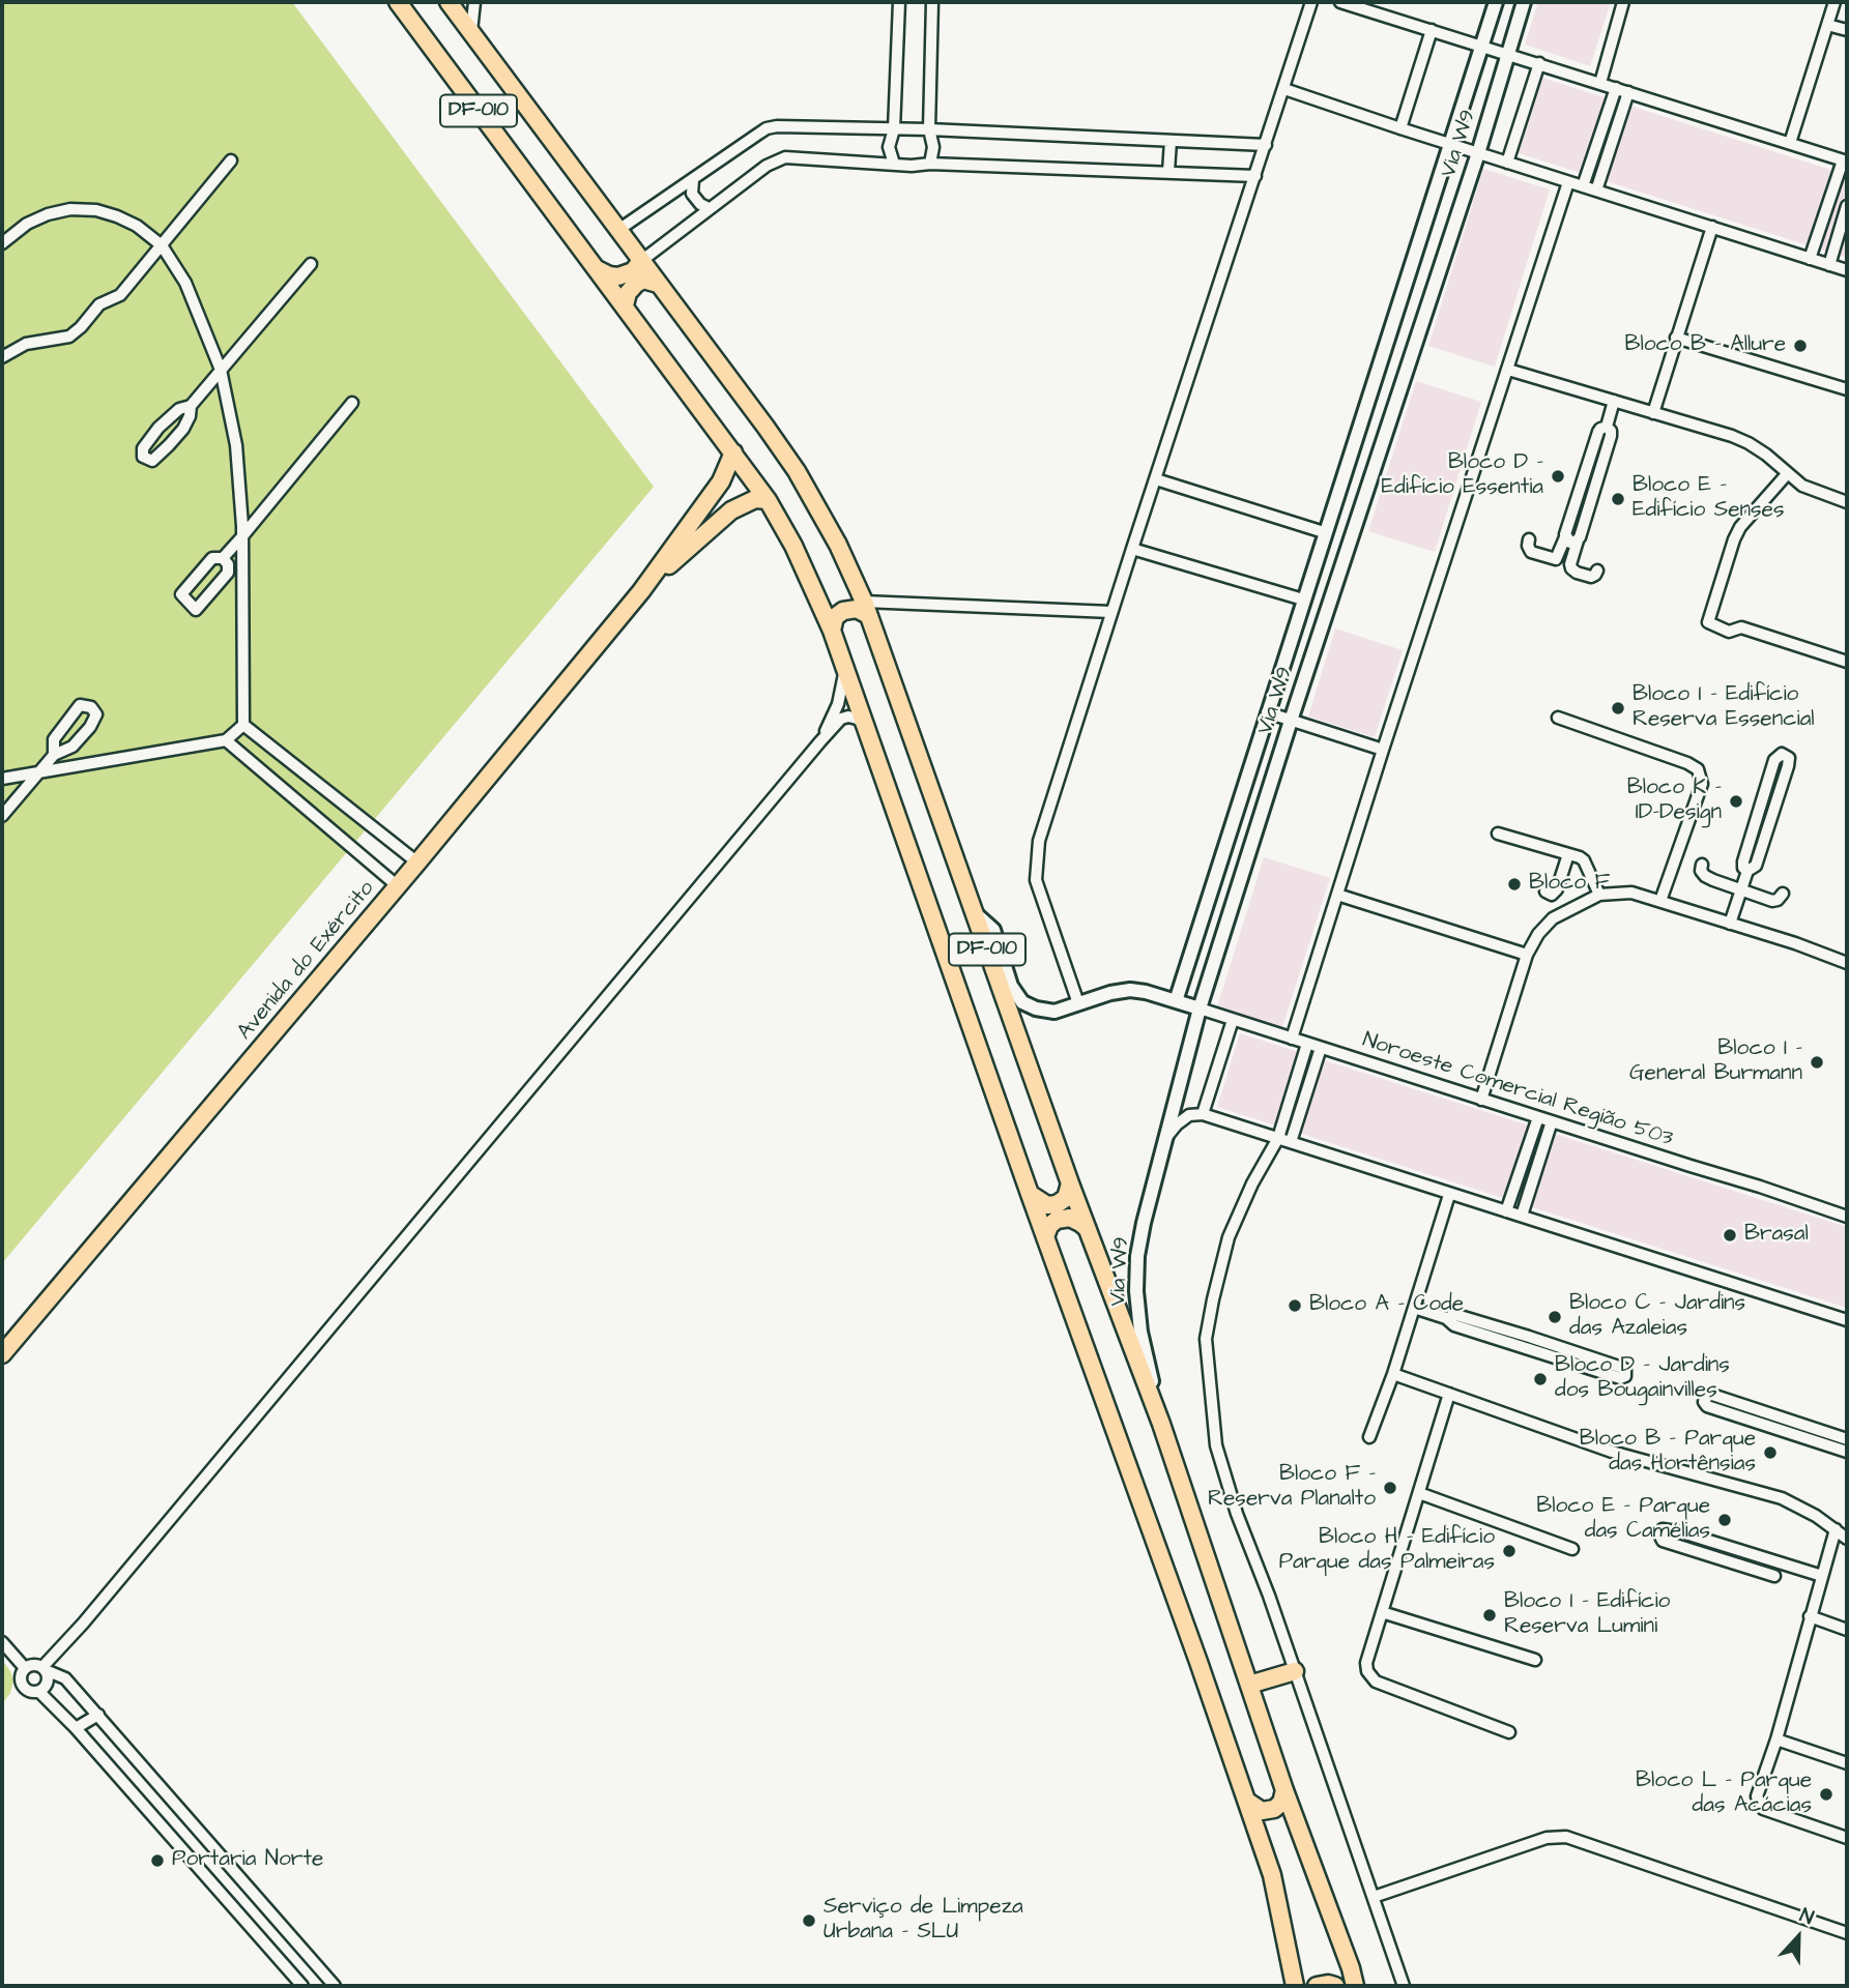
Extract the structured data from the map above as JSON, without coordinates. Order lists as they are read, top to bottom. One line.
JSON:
{"streets":{"main road":["DF-010","Avenida do Exército"],"street":["Via W9","Noroeste Comercial Região 503"]},"crossings":[["DF-010","Via W9"],["DF-010","Avenida do Exército"],["DF-010","Noroeste Comercial Região 503"],["Via W9","Noroeste Comercial Região 503"]],"places":["Bloco B - Allure","Bloco D - Edifício Essentia","Bloco E - Edifício Senses","Bloco I - Edifício Reserva Essencial","Bloco K - ID-Design","Bloco F","Bloco I - General Burmann","Brasal","Bloco A - Code","Bloco C - Jardins das Azaleias","Bloco D - Jardins dos Bougainvilles","Bloco B - Parque das Hortênsias","Bloco F - Reserva Planalto","Bloco E - Parque das Camélias","Bloco H - Edifício Parque das Palmeiras","Bloco I - Edifício Reserva Lumini","Bloco L - Parque das Acácias","Portaria Norte","Serviço de Limpeza Urbana - SLU"],"north":"top"}
